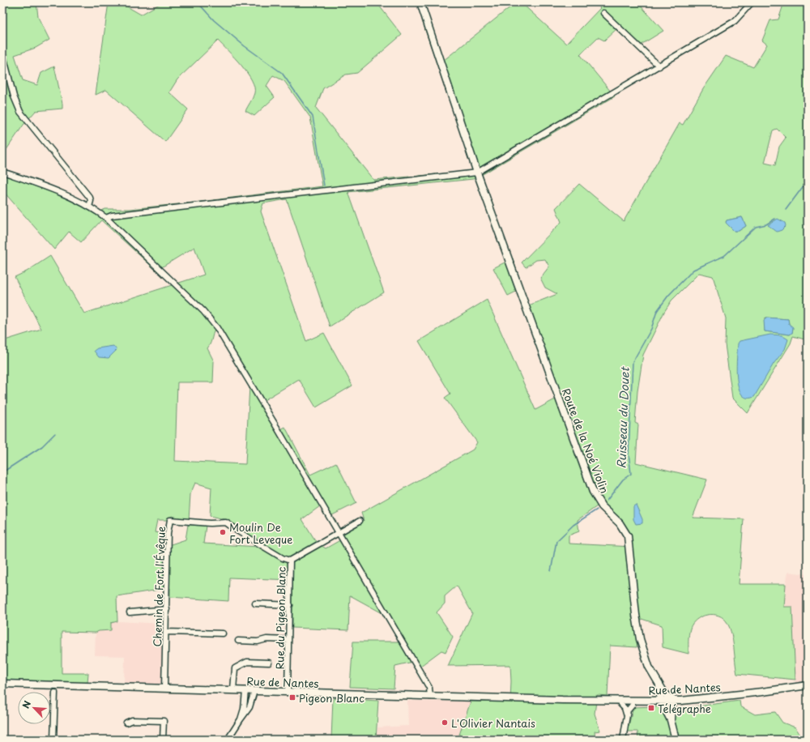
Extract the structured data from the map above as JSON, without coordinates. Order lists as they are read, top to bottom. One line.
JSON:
{"streets":{"main road":["Route de la Noé Violin","Rue de Nantes"],"street":["Chemin de Fort l'Évêque","Rue du Pigeon Blanc"]},"crossings":[["Route de la Noé Violin","Rue de Nantes"],["Chemin de Fort l'Évêque","Rue du Pigeon Blanc"],["Chemin de Fort l'Évêque","Rue de Nantes"],["Rue du Pigeon Blanc","Rue de Nantes"]],"water":["Ruisseau du Douet"],"places":{"other":["Moulin De Fort Leveque","L'Olivier Nantais"],"transit":["Pigeon Blanc","Télégraphe"]},"north":"top left"}
